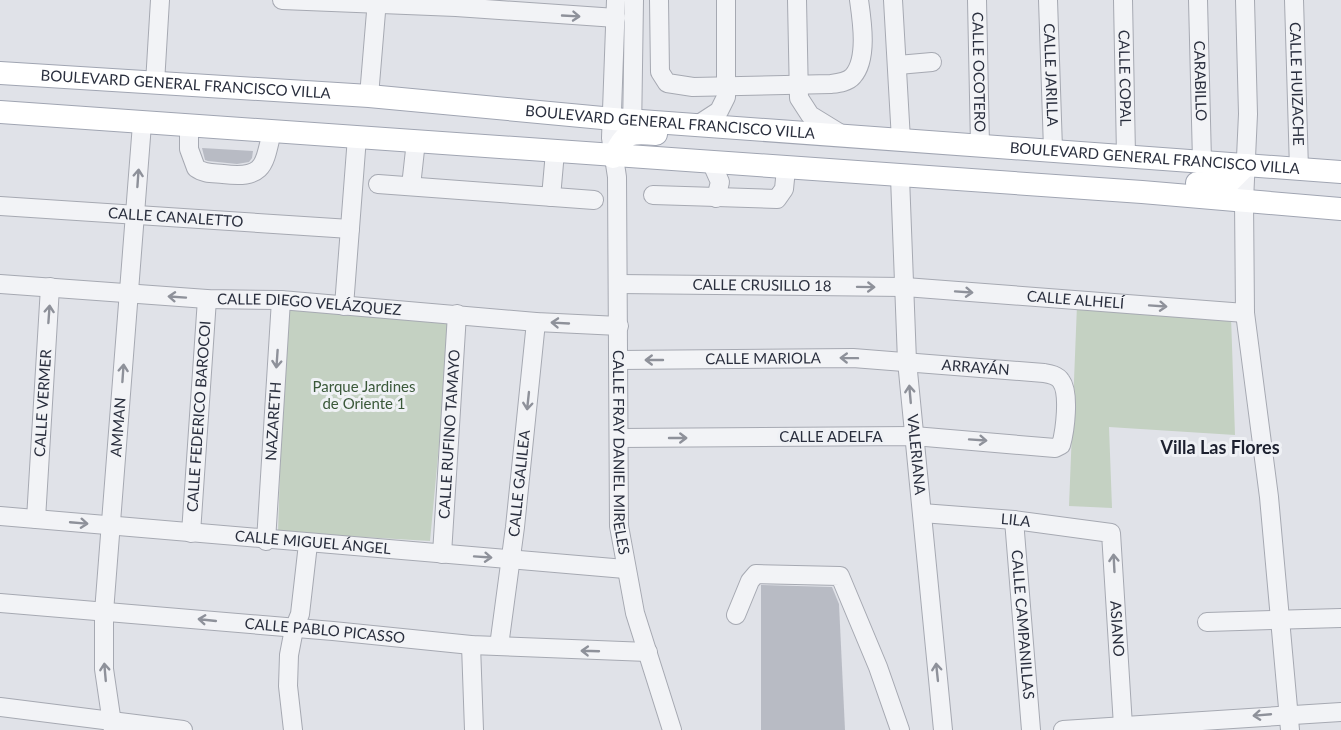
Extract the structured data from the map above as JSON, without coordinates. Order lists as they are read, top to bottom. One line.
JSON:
{"streets":{"main road":["BOULEVARD GENERAL FRANCISCO VILLA"],"street":["CALLE OCOTERO","CALLE JARILLA","CALLE COPAL","CARABILLO","CALLE HUIZACHE","CALLE CANALETTO","CALLE CRUSILLO 18","CALLE ALHELÍ","CALLE DIEGO VELÁZQUEZ","CALLE MARIOLA","ARRAYÁN","CALLE VERMER","CALLE FEDERICO BAROCOI","NAZARETH","AMMAN","CALLE RUFINO TAMAYO","CALLE ADELFA","CALLE FRAY DANIEL MIRELES","VALERIANA","CALLE GALILEA","LILA","CALLE MIGUEL ÁNGEL","CALLE CAMPANILLAS","ASIANO","CALLE PABLO PICASSO"]},"crossings":[["CALLE OCOTERO","BOULEVARD GENERAL FRANCISCO VILLA"],["CALLE JARILLA","BOULEVARD GENERAL FRANCISCO VILLA"],["CALLE COPAL","BOULEVARD GENERAL FRANCISCO VILLA"],["CARABILLO","BOULEVARD GENERAL FRANCISCO VILLA"],["BOULEVARD GENERAL FRANCISCO VILLA","CALLE HUIZACHE"],["BOULEVARD GENERAL FRANCISCO VILLA","AMMAN"],["BOULEVARD GENERAL FRANCISCO VILLA","CALLE FRAY DANIEL MIRELES"],["BOULEVARD GENERAL FRANCISCO VILLA","VALERIANA"],["CALLE CANALETTO","AMMAN"],["CALLE CRUSILLO 18","CALLE ALHELÍ"],["CALLE CRUSILLO 18","CALLE FRAY DANIEL MIRELES"],["CALLE CRUSILLO 18","VALERIANA"],["CALLE ALHELÍ","VALERIANA"],["CALLE DIEGO VELÁZQUEZ","CALLE VERMER"],["CALLE DIEGO VELÁZQUEZ","CALLE FEDERICO BAROCOI"],["CALLE DIEGO VELÁZQUEZ","NAZARETH"],["CALLE DIEGO VELÁZQUEZ","AMMAN"],["CALLE DIEGO VELÁZQUEZ","CALLE RUFINO TAMAYO"],["CALLE DIEGO VELÁZQUEZ","CALLE FRAY DANIEL MIRELES"],["CALLE DIEGO VELÁZQUEZ","CALLE GALILEA"],["CALLE MARIOLA","ARRAYÁN"],["CALLE MARIOLA","CALLE FRAY DANIEL MIRELES"],["CALLE MARIOLA","VALERIANA"],["ARRAYÁN","CALLE ADELFA"],["ARRAYÁN","VALERIANA"],["CALLE VERMER","CALLE MIGUEL ÁNGEL"],["CALLE FEDERICO BAROCOI","CALLE MIGUEL ÁNGEL"],["NAZARETH","CALLE MIGUEL ÁNGEL"],["AMMAN","CALLE MIGUEL ÁNGEL"],["AMMAN","CALLE PABLO PICASSO"],["CALLE RUFINO TAMAYO","CALLE MIGUEL ÁNGEL"],["CALLE ADELFA","CALLE FRAY DANIEL MIRELES"],["CALLE ADELFA","VALERIANA"],["CALLE FRAY DANIEL MIRELES","CALLE MIGUEL ÁNGEL"],["CALLE FRAY DANIEL MIRELES","CALLE PABLO PICASSO"],["VALERIANA","LILA"],["CALLE GALILEA","CALLE MIGUEL ÁNGEL"],["CALLE GALILEA","CALLE PABLO PICASSO"],["LILA","CALLE CAMPANILLAS"],["LILA","ASIANO"]],"one_way":["CALLE MARIOLA","CALLE VERMER","NAZARETH","AMMAN","CALLE ADELFA","VALERIANA","CALLE GALILEA","ASIANO","CALLE PABLO PICASSO"],"districts":["Villa Las Flores"],"parks":["Parque Jardines de Oriente 1"]}
